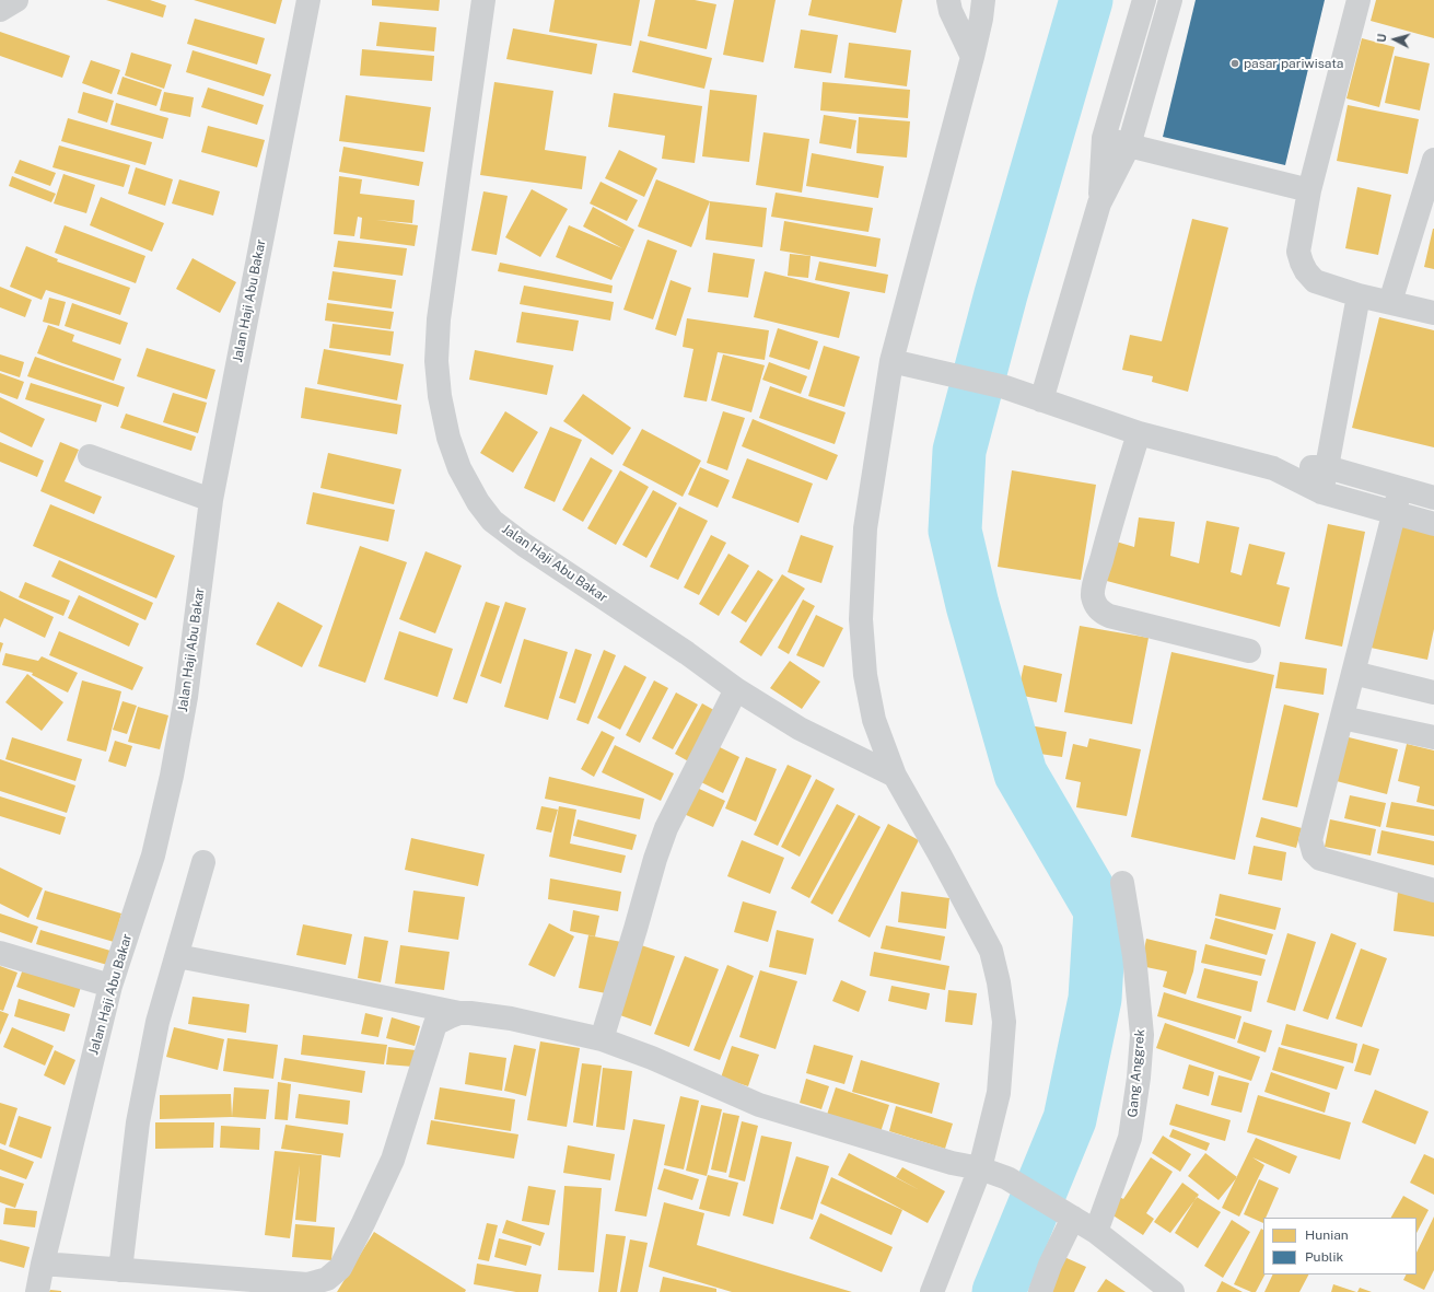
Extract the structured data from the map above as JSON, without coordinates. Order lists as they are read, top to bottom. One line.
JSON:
{"streets":{"street":["Jalan Haji Abu Bakar","Gang Anggrek"]},"places":["pasar pariwisata"],"legend":["Hunian","Publik"],"north":"left"}
